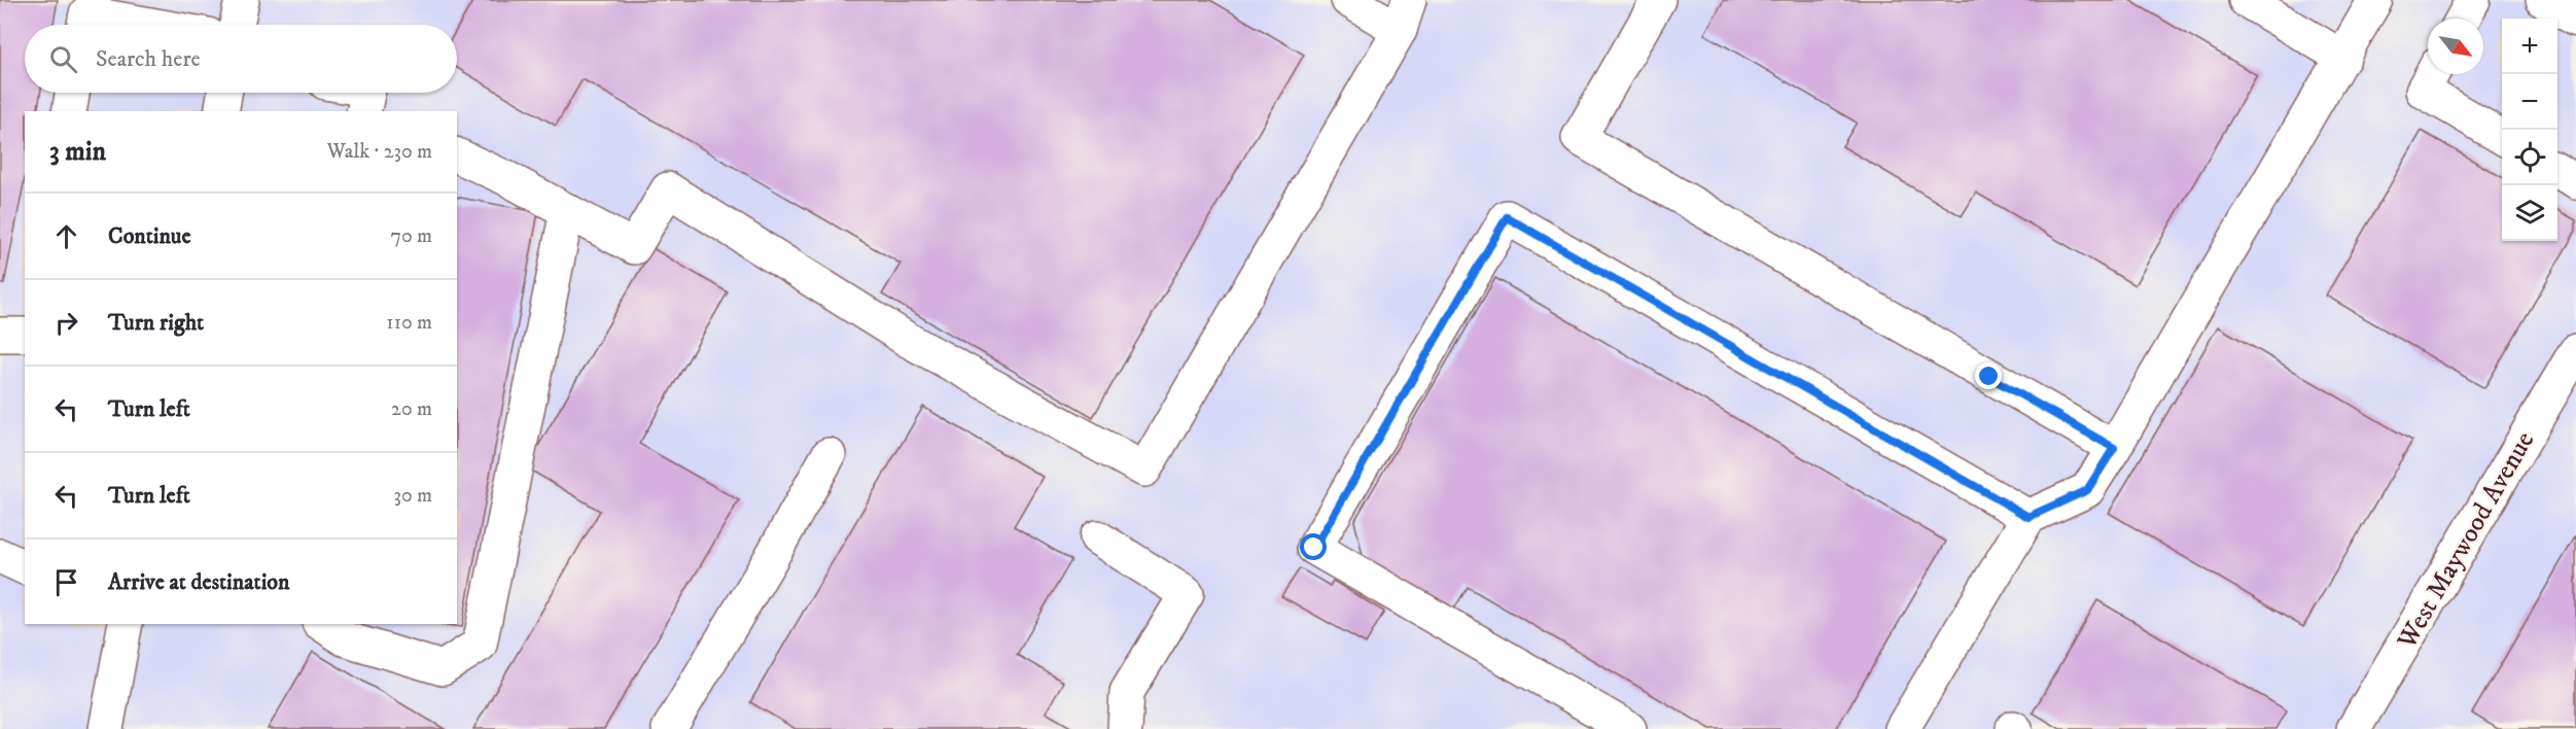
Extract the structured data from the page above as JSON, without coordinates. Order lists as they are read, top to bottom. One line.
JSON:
{"streets":{"street":["West Maywood Avenue"]},"north":"bottom right","page":{"map_buttons":["+","−"],"search":"Search here","heading":["3 min","Walk · 230 m"],"list":[["Continue","70 m"],["Turn right","110 m"],["Turn left","20 m"],["Turn left","30 m"],"Arrive at destination"]}}
